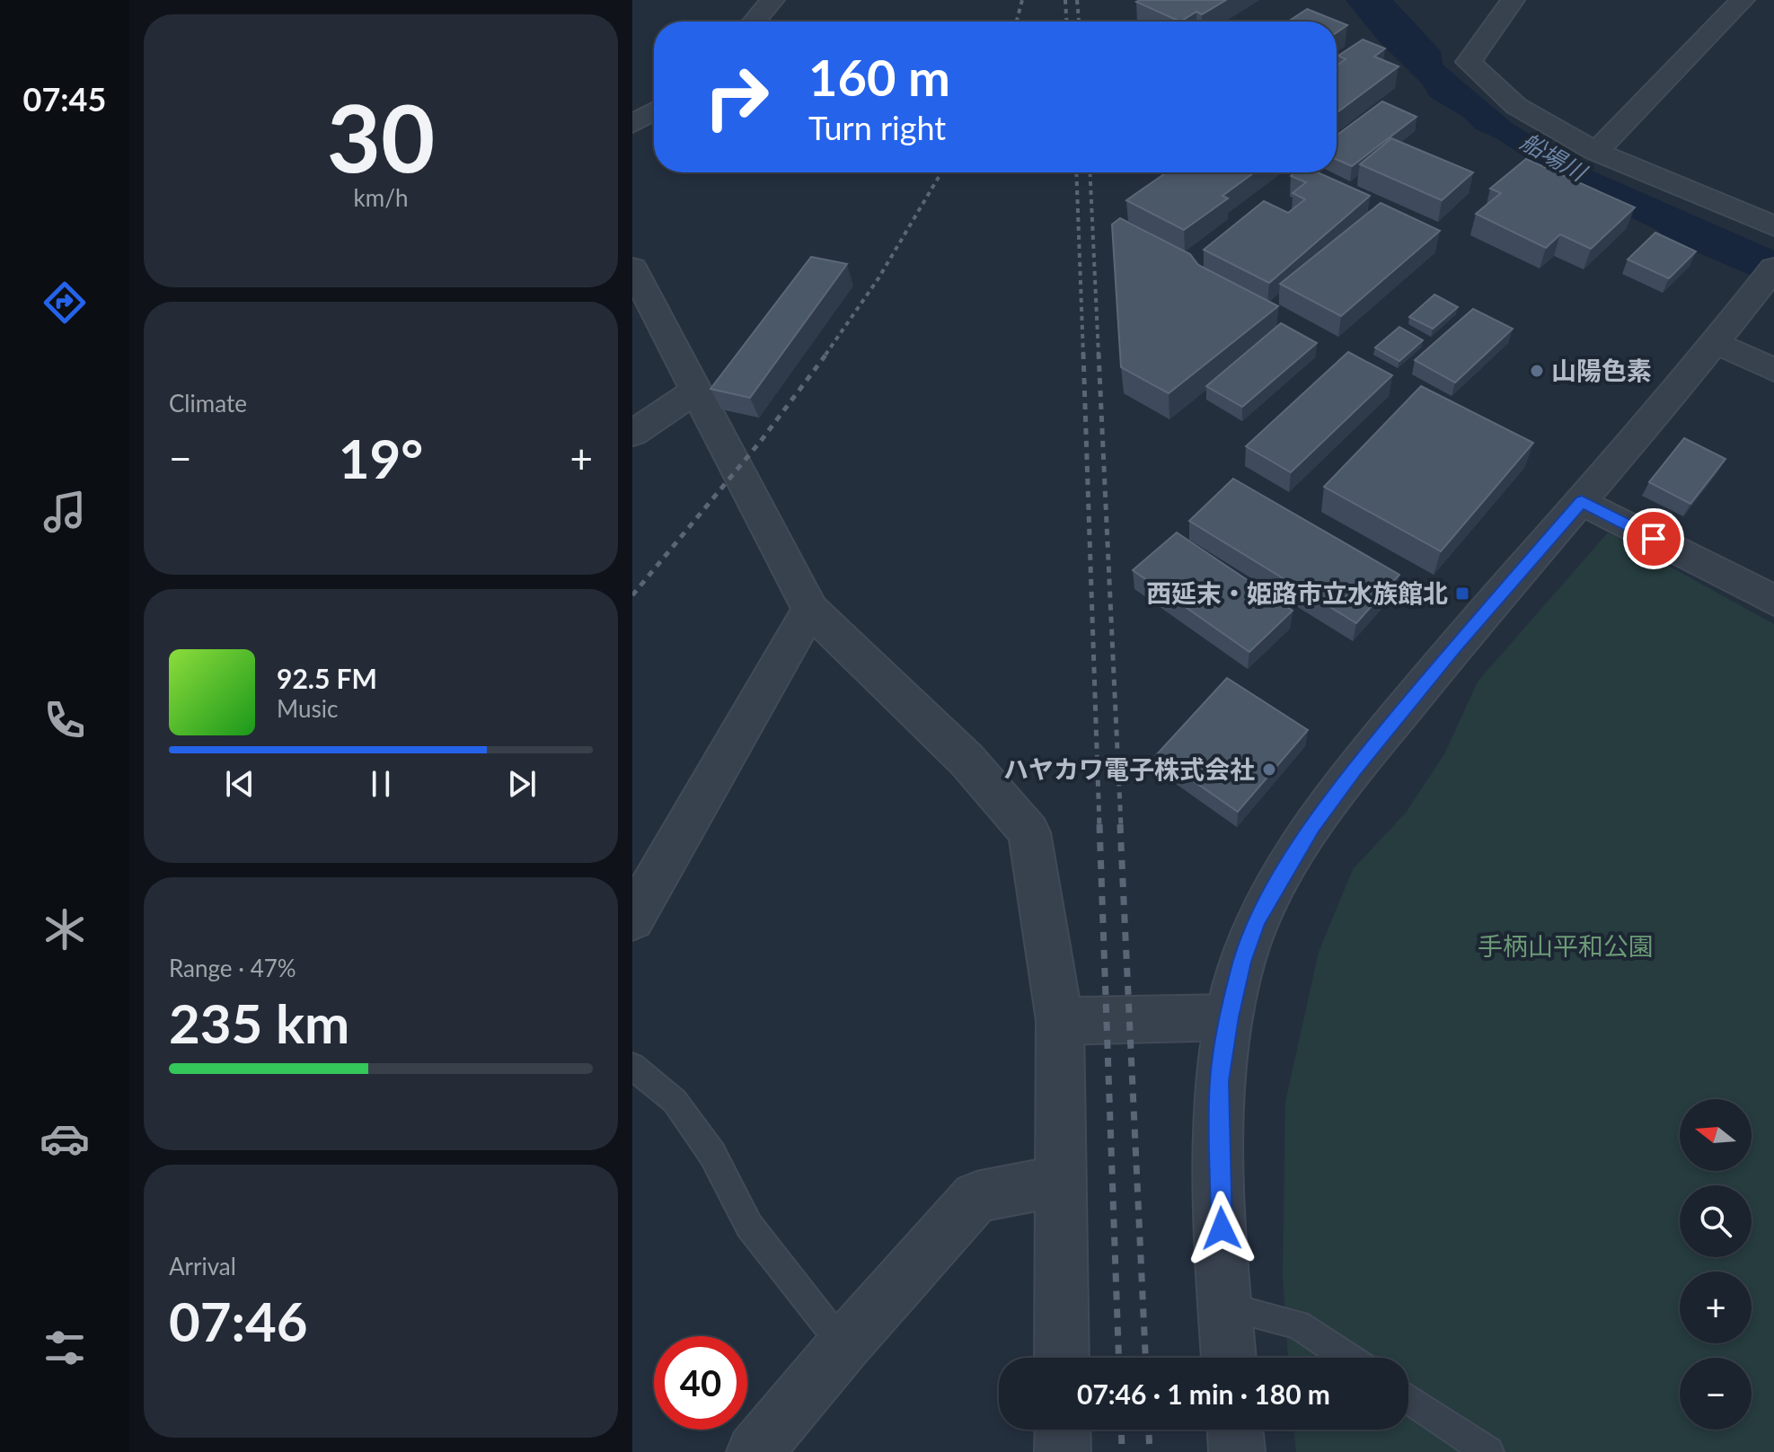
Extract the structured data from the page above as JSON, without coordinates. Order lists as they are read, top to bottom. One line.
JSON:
{"water":["船場川"],"parks":["手柄山平和公園"],"places":{"other":["山陽色素","ハヤカワ電子株式会社"],"transit":["西延末・姫路市立水族館北"]},"north":"left","page":{"tabs":"07:45","tile":[["30","km/h"],"Climate",["Range · 47%","235 km"],["Arrival","07:46"]],"turn":["160 m","Turn right"],"heat":["−","19°","+"],"song":["92.5 FM","Music"],"map_buttons":["+","−"],"limit":"40","trip":"07:46 · 1 min · 180 m"}}
